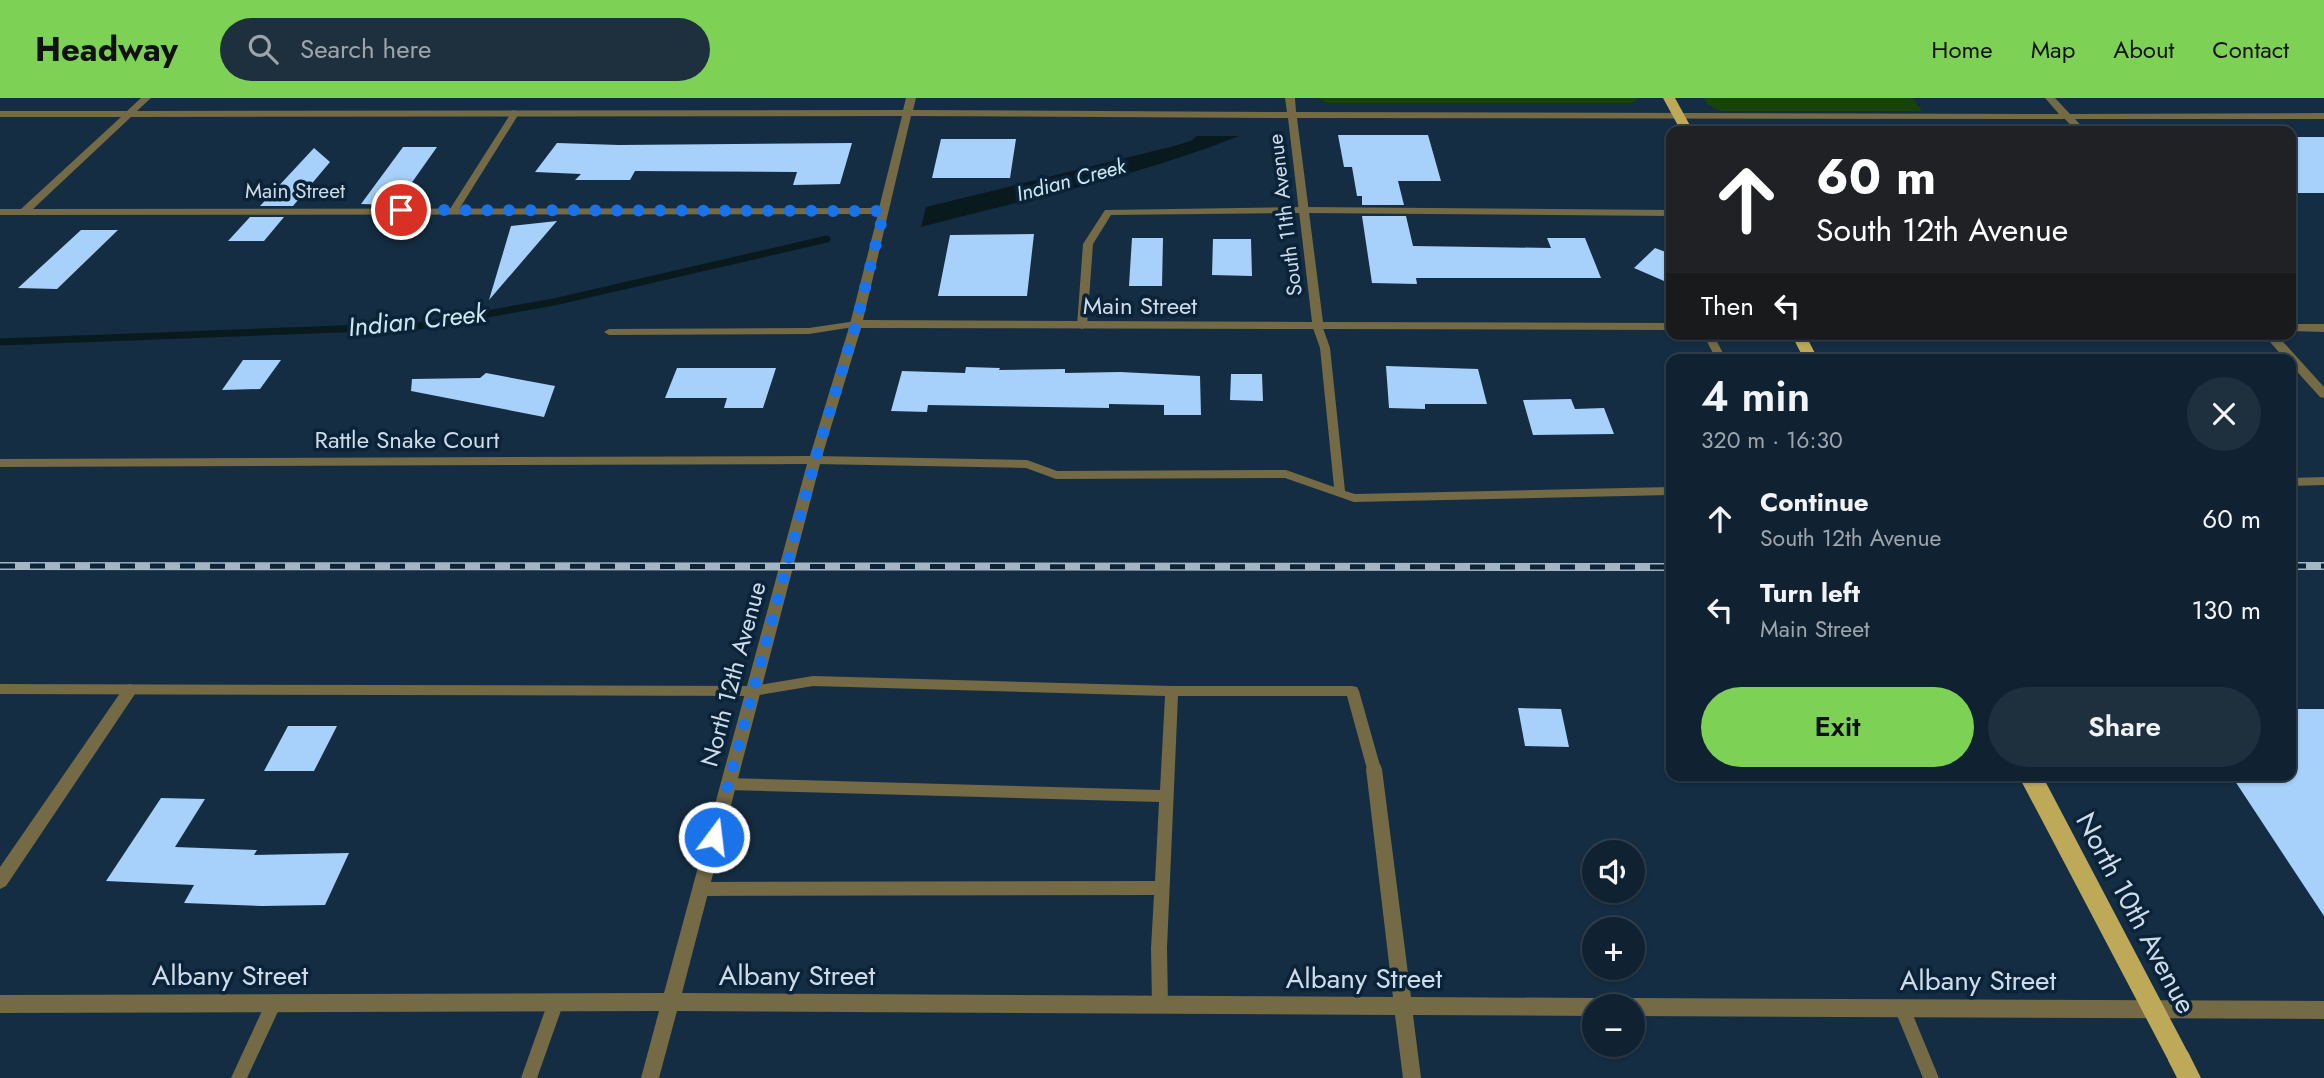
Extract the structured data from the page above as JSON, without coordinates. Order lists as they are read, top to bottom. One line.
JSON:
{"streets":{"main road":["North 10th Avenue"],"street":["Main Street","South 11th Avenue","Rattle Snake Court","North 12th Avenue","Albany Street"]},"crossings":[["Main Street","South 11th Avenue"],["Main Street","North 12th Avenue"],["Rattle Snake Court","North 12th Avenue"],["North 12th Avenue","Albany Street"]],"water":["Indian Creek"],"page":{"header":"Headway","search":"Search here","nav":["Home","Map","About","Contact"],"turn":["60 m","South 12th Avenue"],"then":"Then","heading":["4 min","320 m · 16:30"],"list":[{"name":"Continue","note":"South 12th Avenue","value":"60 m"},{"name":"Turn left","note":"Main Street","value":"130 m"}],"buttons":["Exit","Share"],"map_buttons":["+","−"]}}
